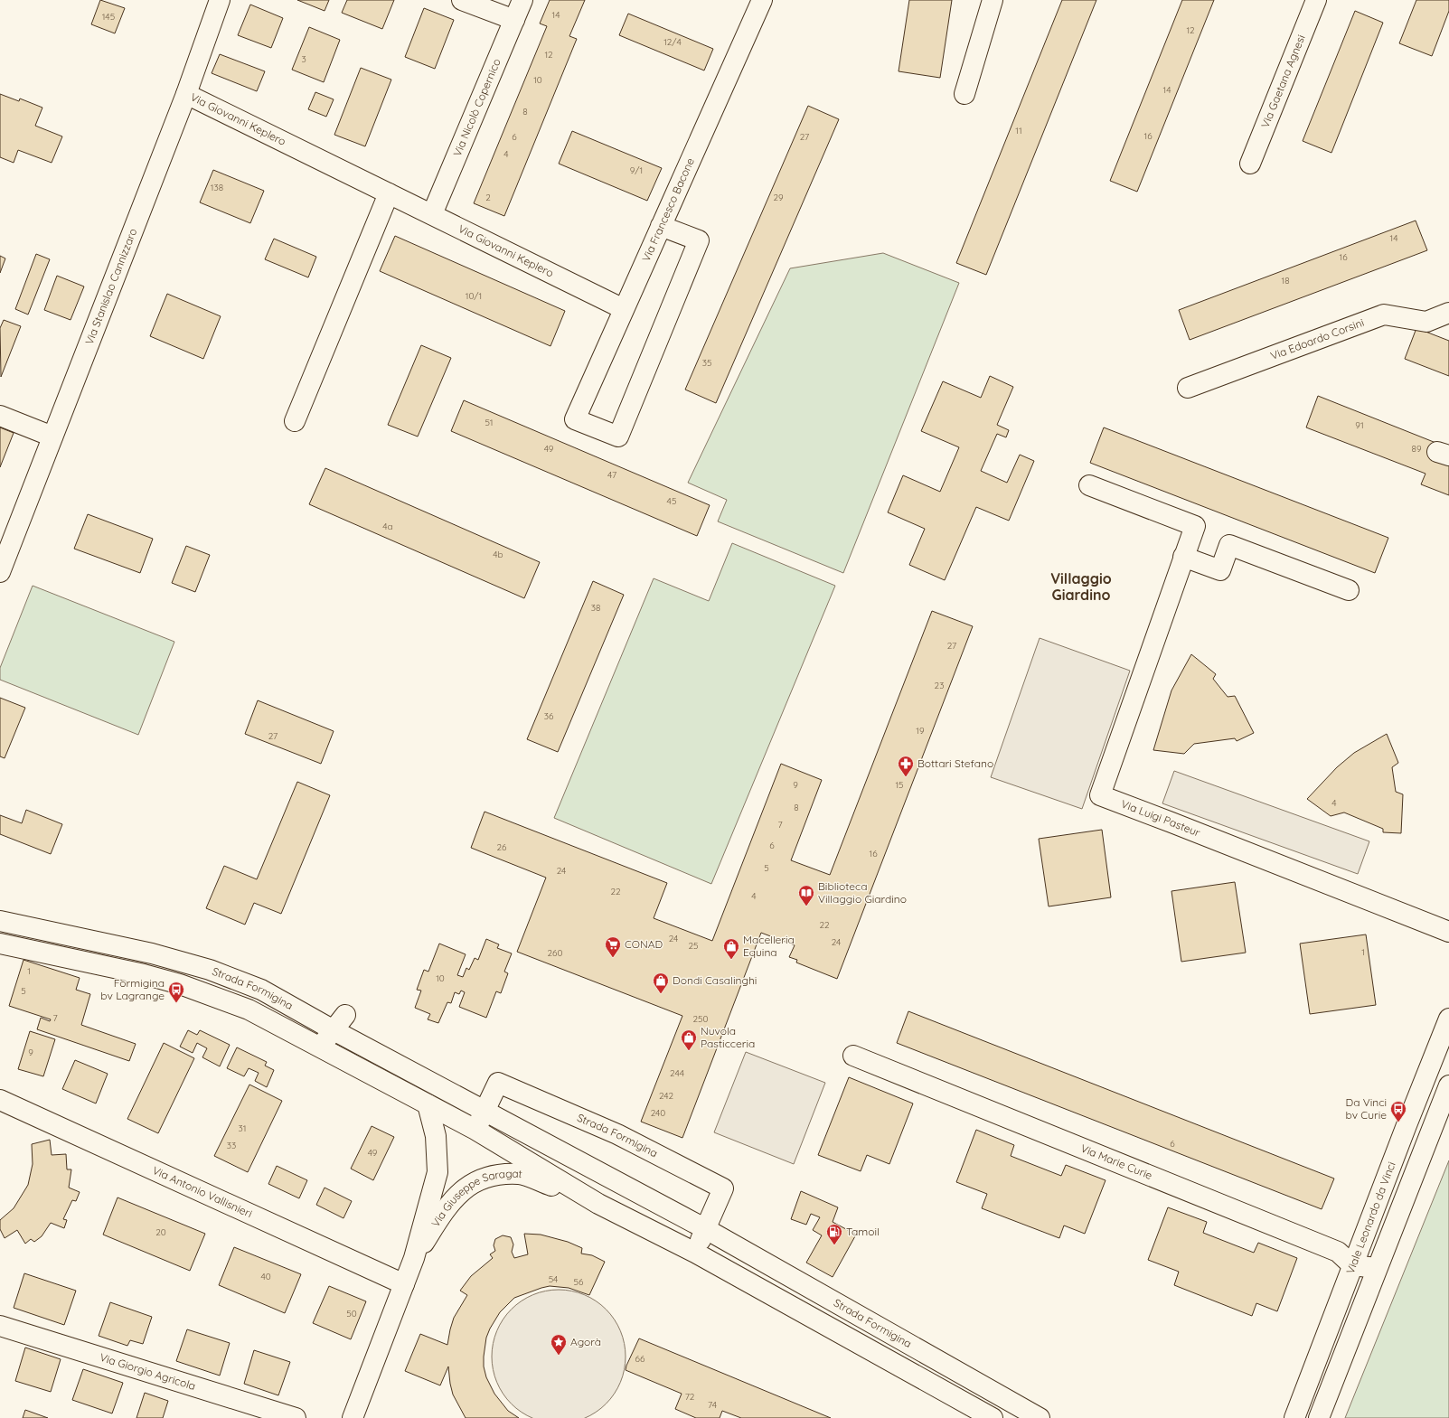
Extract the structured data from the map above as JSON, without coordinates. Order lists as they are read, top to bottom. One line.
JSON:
{"streets":{"street":["Via Gaetana Agnesi","Via Nicolò Copernico","Via Giovanni Keplero","Via Francesco Bacone","Via Stanislao Cannizzaro","Via Edoardo Corsini","Via Luigi Pasteur","Strada Formigina","Via Marie Curie","Via Antonio Vallisnieri","Via Giuseppe Saragat","Viale Leonardo da Vinci","Via Giorgio Agricola"]},"crossings":[["Via Nicolò Copernico","Via Giovanni Keplero"],["Via Giovanni Keplero","Via Francesco Bacone"],["Via Giovanni Keplero","Via Stanislao Cannizzaro"],["Strada Formigina","Via Giuseppe Saragat"],["Via Marie Curie","Viale Leonardo da Vinci"],["Via Antonio Vallisnieri","Via Giuseppe Saragat"]],"districts":["Villaggio Giardino"],"places":{"pharmacy":["Bottari Stefano"],"library":["Biblioteca Villaggio Giardino"],"supermarket":["CONAD"],"shop":["Macelleria Equina","Dondi Casalinghi","Nuvola Pasticceria"],"bus stop":["Formigina bv Lagrange","Da Vinci bv Curie"],"fuel station":["Tamoil"],"place":["Agorà"]},"house_numbers":["14","145","12","12/4","12","3","10","14","8","11","16","6","27","4","9/1","138","2","29","14","16","18","10/1","35","51","91","49","89","47","45","4a","4b","38","27","23","36","19","27","9","15","4","8","7","6","26","16","5","24","22","4","22","24","24","25","1","260","1","10","5","7","250","9","244","242","240","31","6","33","49","20","40","54","56","50","66","72","74"]}
